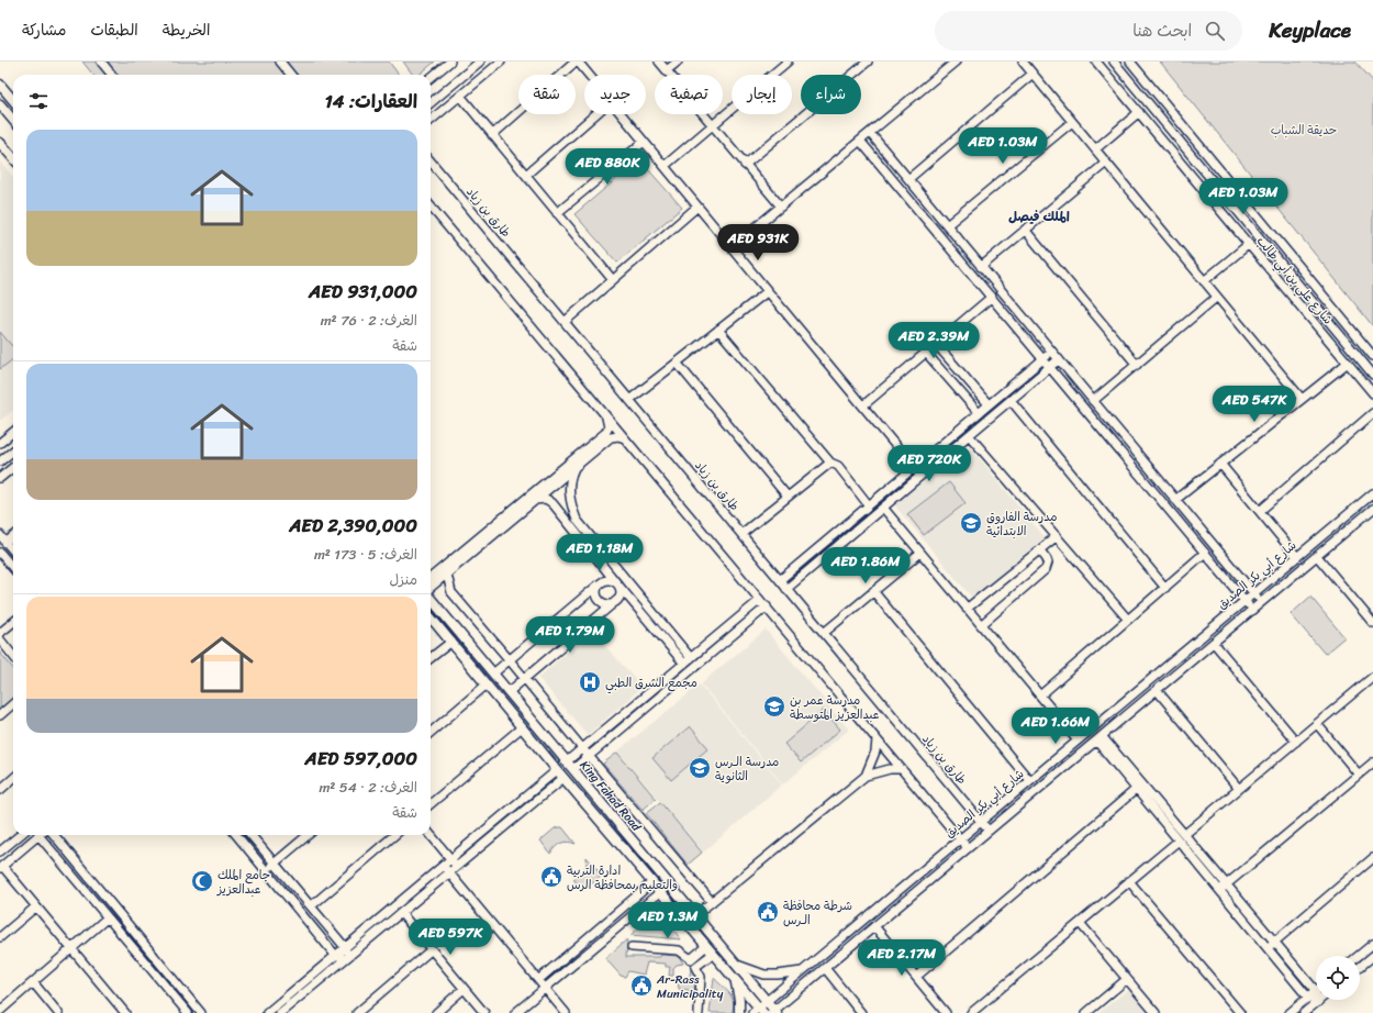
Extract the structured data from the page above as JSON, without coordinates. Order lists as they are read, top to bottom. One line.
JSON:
{"streets":{"main road":["King Fahad Road"],"street":["طارق بن زياد","شارع علي بن أبي طالب","شارع أبي بكر الصديق"]},"crossings":[["طارق بن زياد","شارع أبي بكر الصديق"],["شارع أبي بكر الصديق","King Fahad Road"]],"districts":["الملك فيصل"],"parks":["حديقة الشباب"],"places":{"school or university":["مدرسة الفاروق الابتدائية","مدرسة عمر بن عبدالعزيز المتوسطة","مدرسة الـرس الثانوية"],"hospital":["مجمع الشرق الطبي"],"public building":["ادارة التربية والتعليم بمحافظة الرس","شرطة محافظة الـرس","Ar-Rass Municipality"],"mosque":["جامع الملك عبدالعزيز"]},"page":{"header":"Keyplace","search":"ابحث هنا","nav":["الخريطة","الطبقات","مشاركة"],"chip":["شراء","إيجار","تصفية","جديد","شقة"],"heading":"العقارات: 14","price":["AED 1.03M","AED 880K","AED 1.03M","AED 931K","AED 2.39M","AED 547K","AED 720K","AED 1.18M","AED 1.86M","AED 1.79M","AED 1.66M","AED 1.3M","AED 597K","AED 2.17M"],"list":[{"name":"AED 931,000","note":"الغرف: 2 · 76 m² · شقة"},{"name":"AED 2,390,000","note":"الغرف: 5 · 173 m² · منزل"},{"name":"AED 597,000","note":"الغرف: 2 · 54 m² · شقة"}]}}
